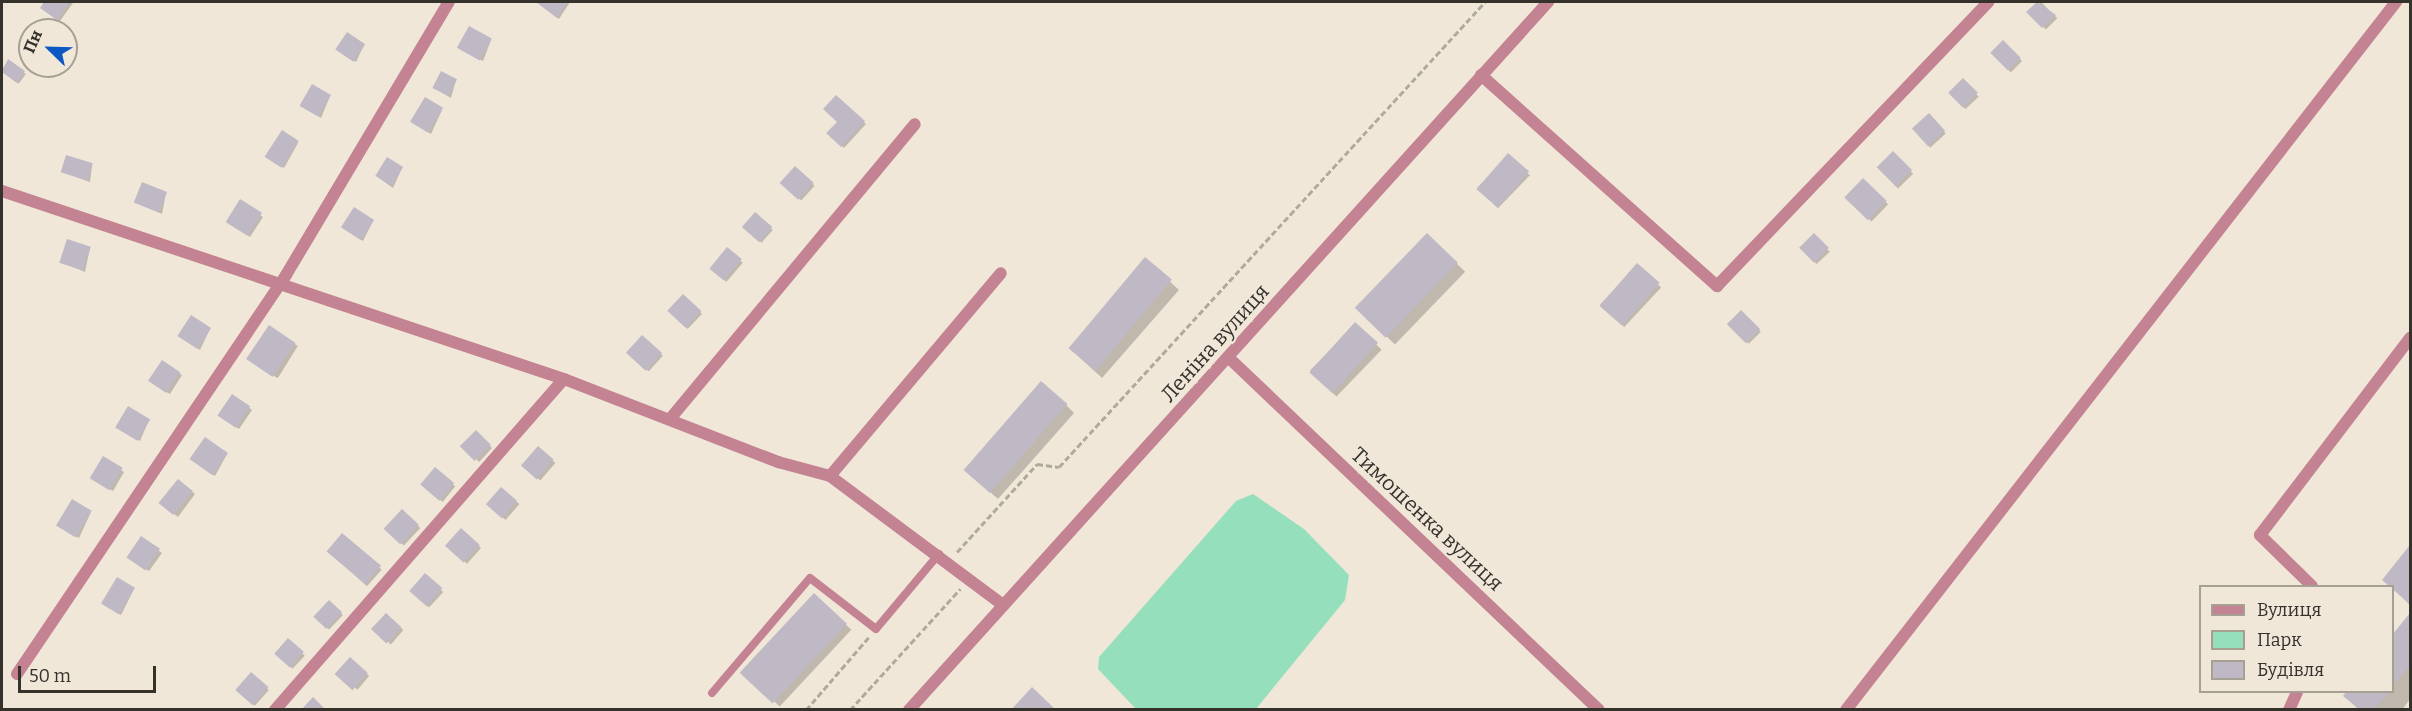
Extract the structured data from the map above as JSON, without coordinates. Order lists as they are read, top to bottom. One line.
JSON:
{"streets":{"street":["Леніна вулиця","Тимошенка вулиця"]},"crossings":[["Леніна вулиця","Тимошенка вулиця"]],"legend":["Вулиця","Парк","Будівля"],"scale_bar":"50 m","north":"top left"}
